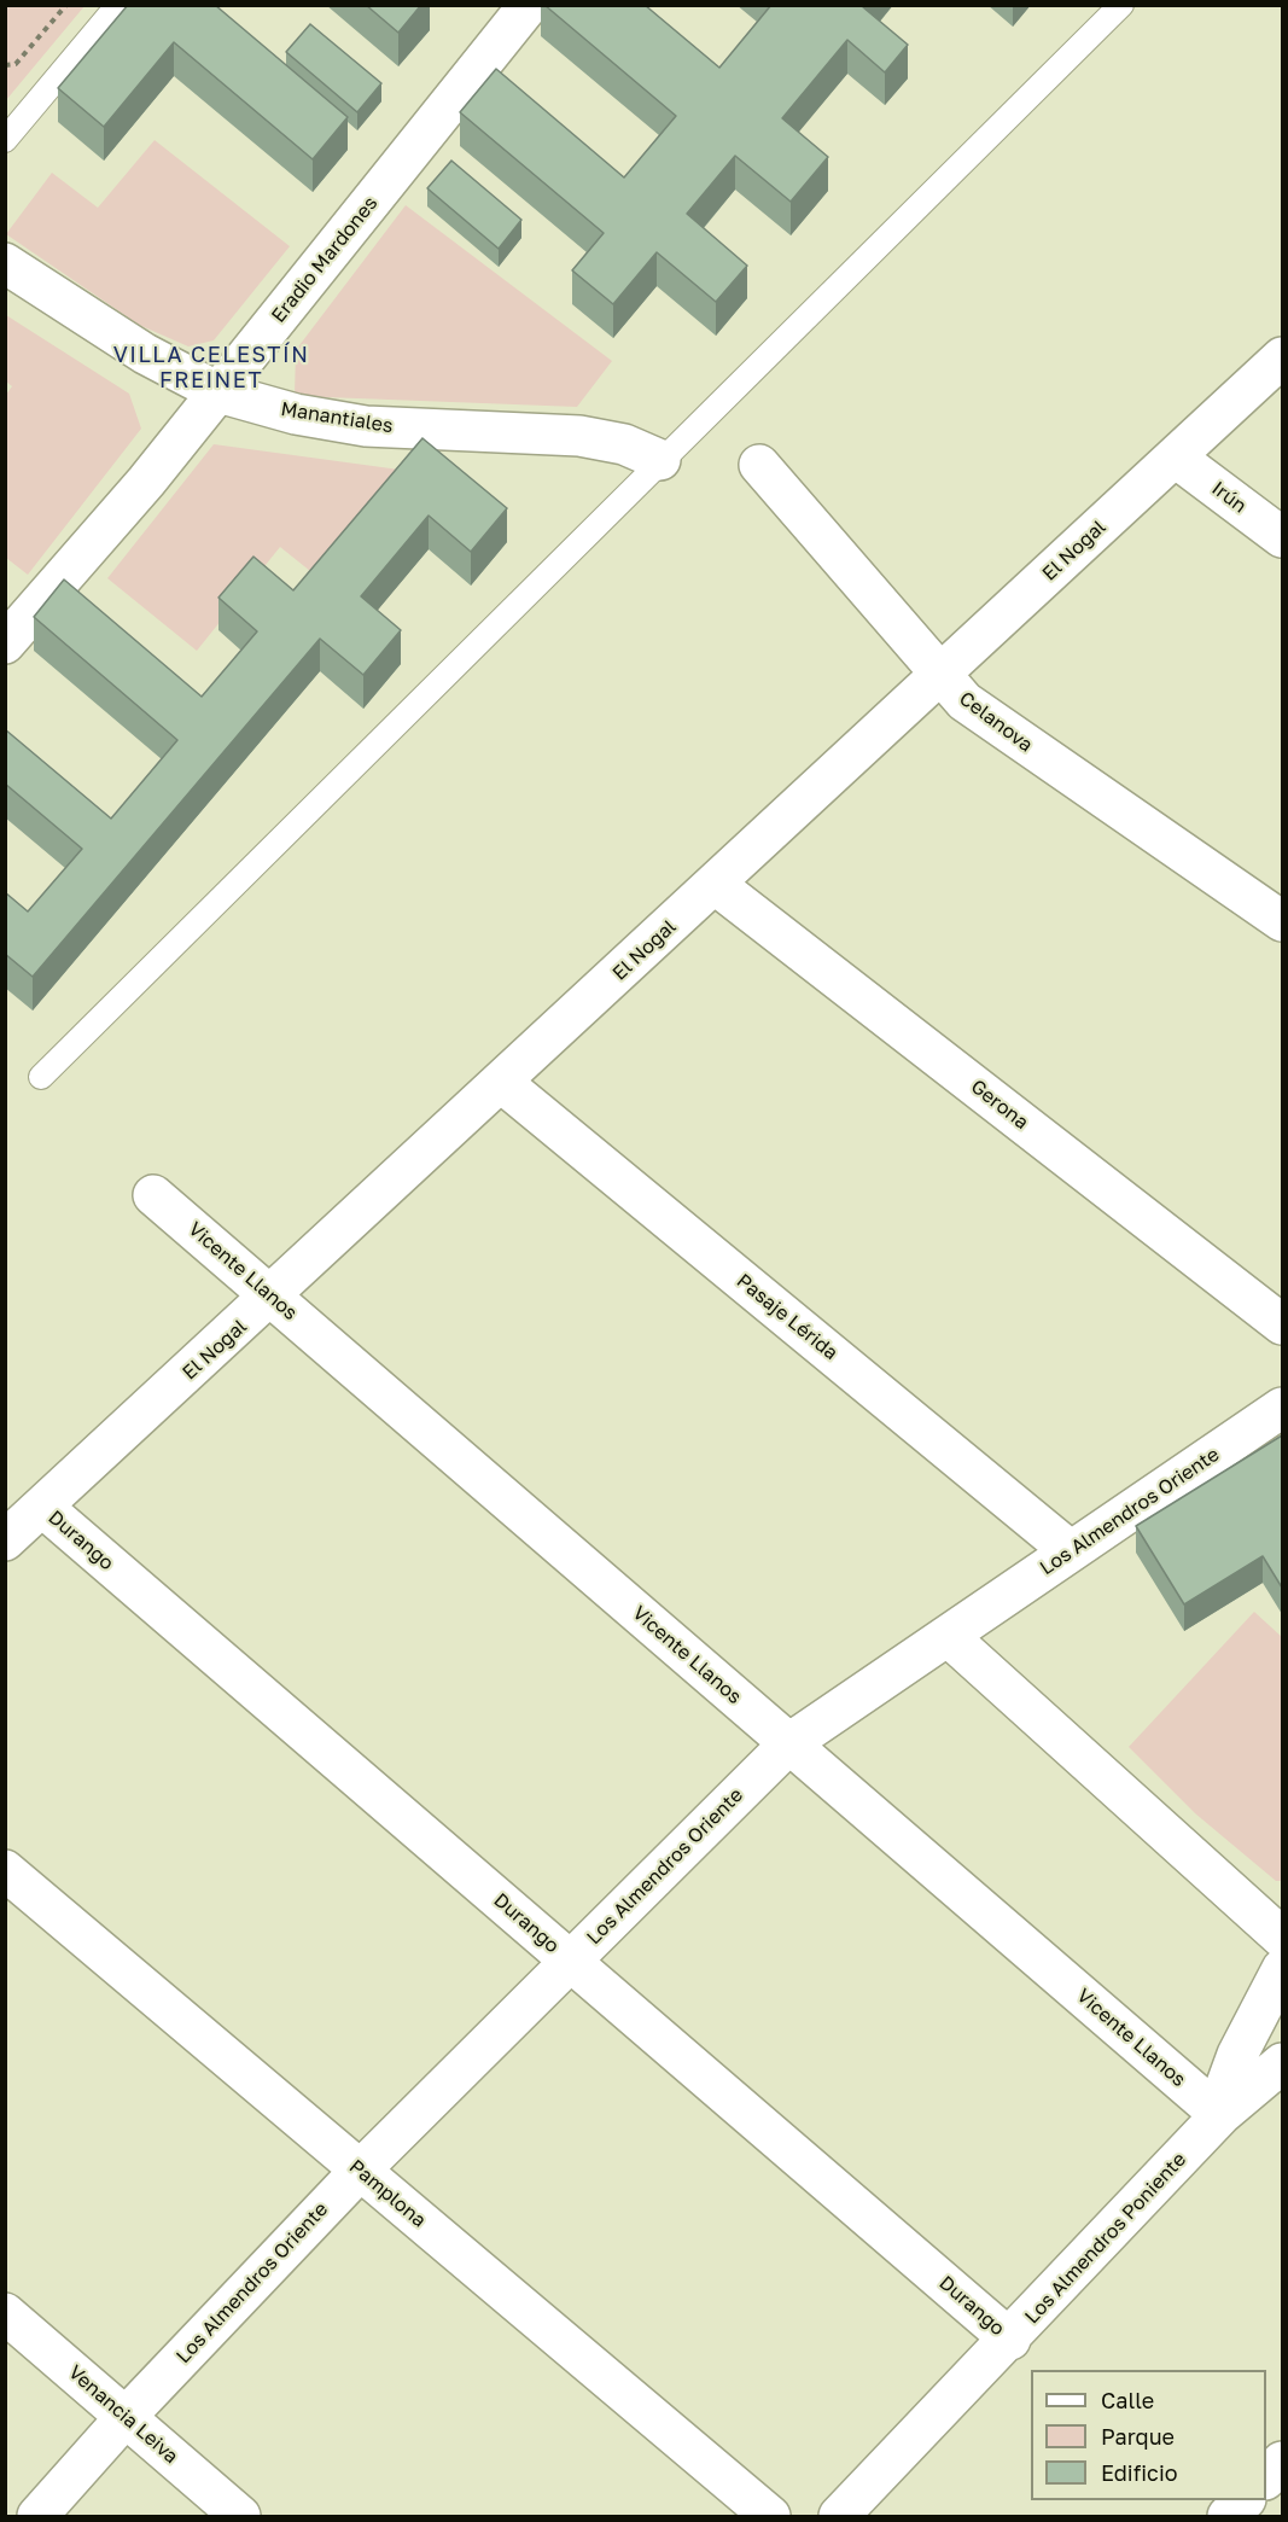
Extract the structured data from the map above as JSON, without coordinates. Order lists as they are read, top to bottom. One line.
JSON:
{"streets":{"street":["Eradio Mardones","Manantiales","Irún","El Nogal","Celanova","Gerona","Vicente Llanos","Pasaje Lérida","Los Almendros Oriente","Durango","Pamplona","Los Almendros Poniente","Venancia Leiva"]},"crossings":[["Eradio Mardones","Manantiales"],["Irún","El Nogal"],["El Nogal","Celanova"],["El Nogal","Gerona"],["El Nogal","Vicente Llanos"],["El Nogal","Pasaje Lérida"],["El Nogal","Durango"],["Vicente Llanos","Los Almendros Oriente"],["Vicente Llanos","Los Almendros Poniente"],["Pasaje Lérida","Los Almendros Oriente"],["Los Almendros Oriente","Durango"],["Los Almendros Oriente","Pamplona"],["Los Almendros Oriente","Venancia Leiva"],["Durango","Los Almendros Poniente"]],"districts":["VILLA CELESTÍN FREINET"],"legend":["Calle","Parque","Edificio"]}
